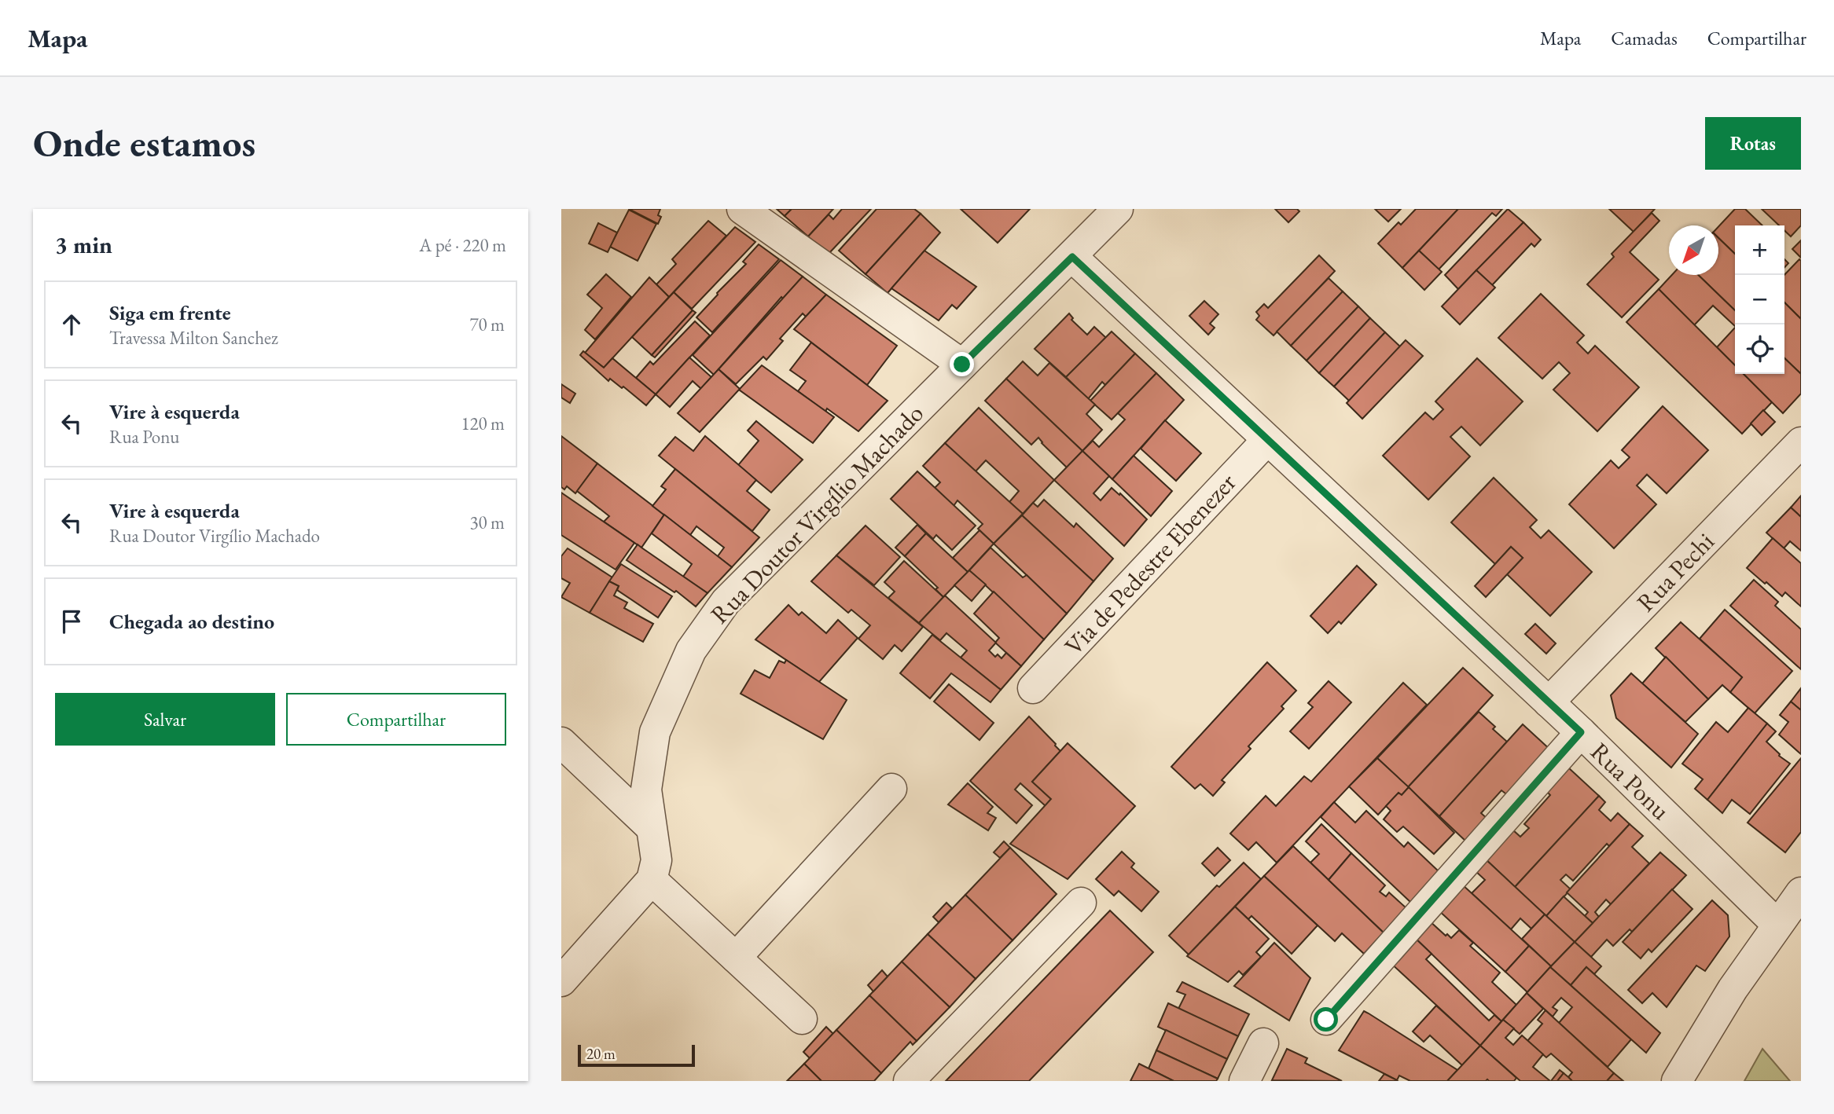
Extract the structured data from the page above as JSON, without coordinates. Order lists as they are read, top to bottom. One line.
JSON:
{"streets":{"street":["Rua Doutor Virgílio Machado","Via de Pedestre Ebenezer","Rua Pechi","Rua Ponu"]},"crossings":[["Rua Doutor Virgílio Machado","Rua Ponu"],["Via de Pedestre Ebenezer","Rua Ponu"],["Rua Pechi","Rua Ponu"]],"scale_bar":"20 m","north":"bottom left","page":{"header":"Mapa","nav":["Mapa","Camadas","Compartilhar"],"buttons":["Rotas",["Salvar","Compartilhar"]],"title":"Onde estamos","heading":["3 min","A pé · 220 m"],"map_buttons":["+","−"],"list":[["Siga em frente","Travessa Milton Sanchez","70 m"],["Vire à esquerda","Rua Ponu","120 m"],["Vire à esquerda","Rua Doutor Virgílio Machado","30 m"],"Chegada ao destino"],"scale":"20 m"}}
